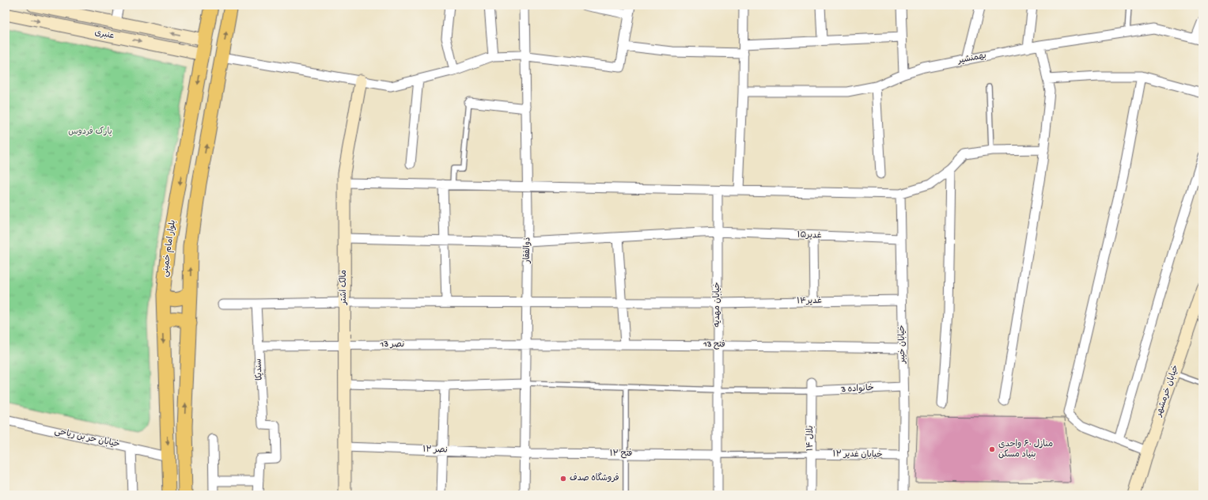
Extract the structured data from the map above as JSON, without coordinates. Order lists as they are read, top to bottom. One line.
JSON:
{"streets":{"main road":["بلوار امام خمینی"],"street":["عنبری","بهمنشیر","غدیر۱۵","ذوالفقار","مالک اشتر","غدیر۱۴","خیابان مهدیه","خیابان خیبر","نصر 13","فتح 13","سندیکا","خانواده 3","خیابان خرمشهر","خیابان حر بن ریاحی","بلال ۱۴","نصر ۱۲","فتح ۱۲","خیابان غدیر ۱۲"]},"crossings":[["عنبری","بلوار امام خمینی"],["غدیر۱۵","ذوالفقار"],["غدیر۱۵","مالک اشتر"],["غدیر۱۵","خیابان مهدیه"],["غدیر۱۵","خیابان خیبر"],["بلوار امام خمینی","خیابان حر بن ریاحی"],["ذوالفقار","غدیر۱۴"],["ذوالفقار","نصر 13"],["ذوالفقار","فتح 13"],["ذوالفقار","نصر ۱۲"],["ذوالفقار","فتح ۱۲"],["مالک اشتر","غدیر۱۴"],["مالک اشتر","نصر 13"],["مالک اشتر","نصر ۱۲"],["غدیر۱۴","خیابان مهدیه"],["غدیر۱۴","خیابان خیبر"],["خیابان مهدیه","فتح 13"],["خیابان مهدیه","فتح ۱۲"],["خیابان خیبر","فتح 13"],["خیابان خیبر","خانواده 3"],["خیابان خیبر","خیابان غدیر ۱۲"],["نصر 13","فتح 13"],["نصر 13","سندیکا"],["خانواده 3","بلال ۱۴"],["بلال ۱۴","خیابان غدیر ۱۲"],["نصر ۱۲","فتح ۱۲"]],"parks":["پارک فردوس"],"places":["منازل ۶۰ واحدی بنیاد مسکن","فروشگاه صدف"]}
